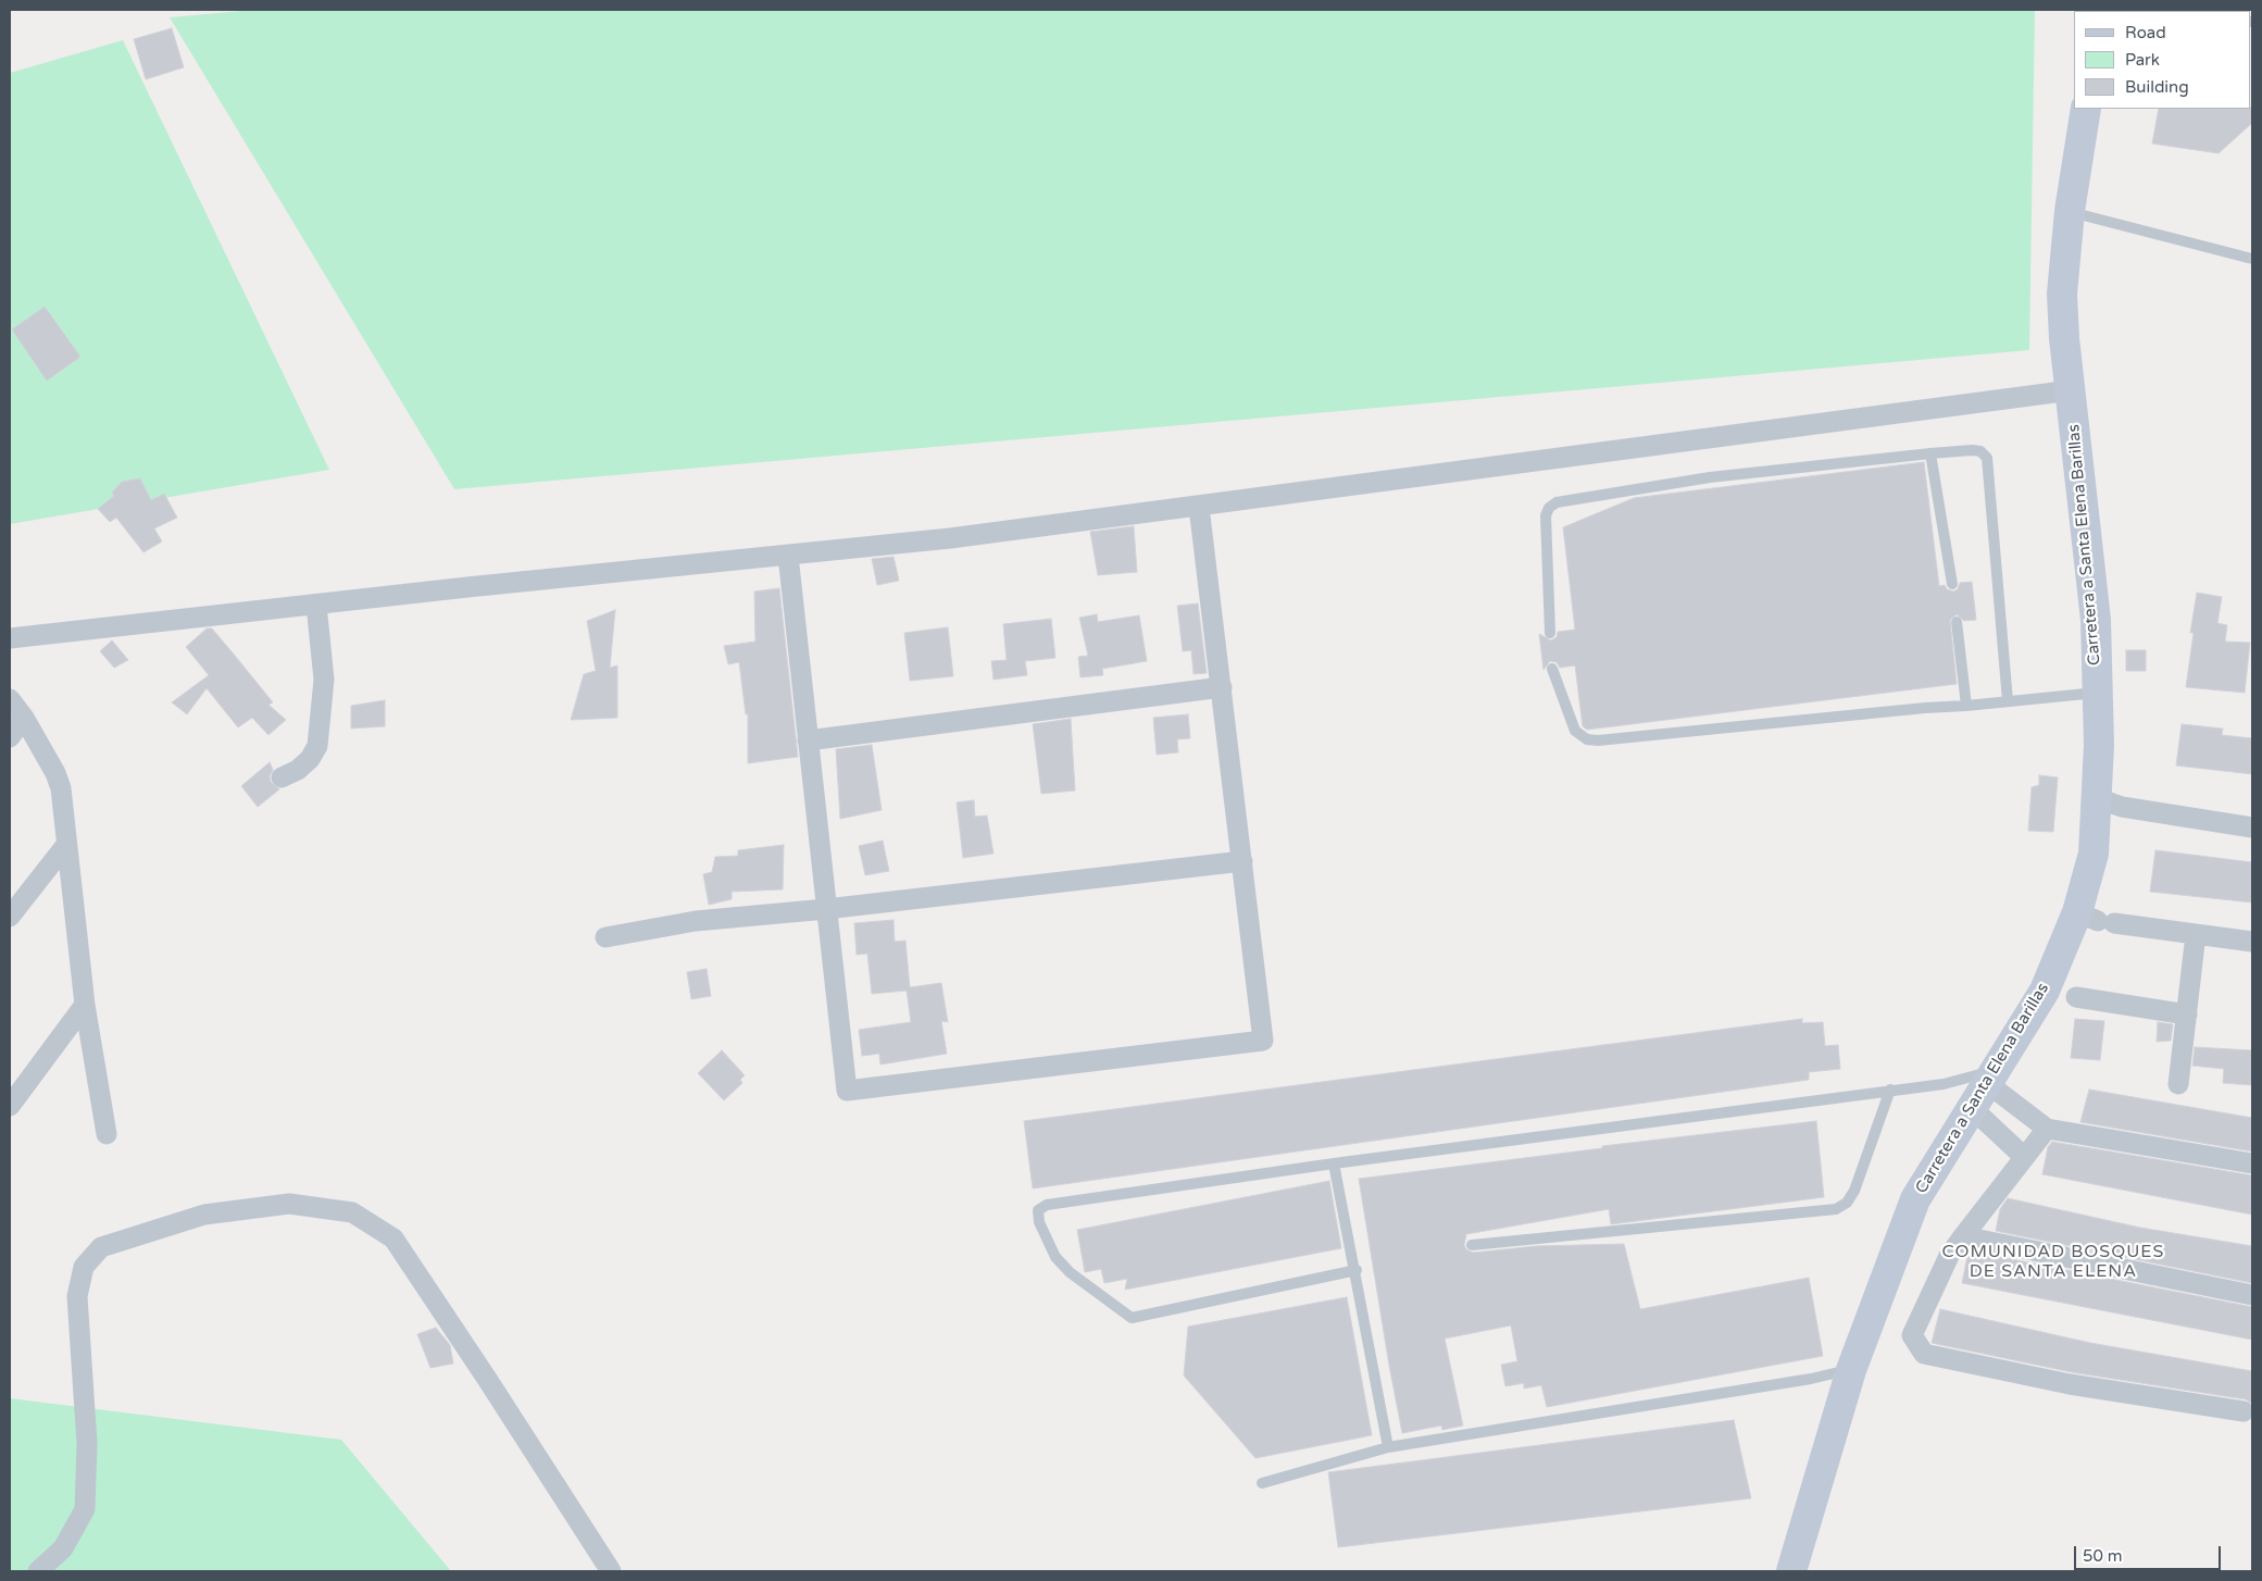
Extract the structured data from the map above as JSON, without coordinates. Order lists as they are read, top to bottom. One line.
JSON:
{"streets":{"main road":["Carretera a Santa Elena Barillas"]},"districts":["COMUNIDAD BOSQUES DE SANTA ELENA"],"legend":["Road","Park","Building"],"scale_bar":"50 m"}
